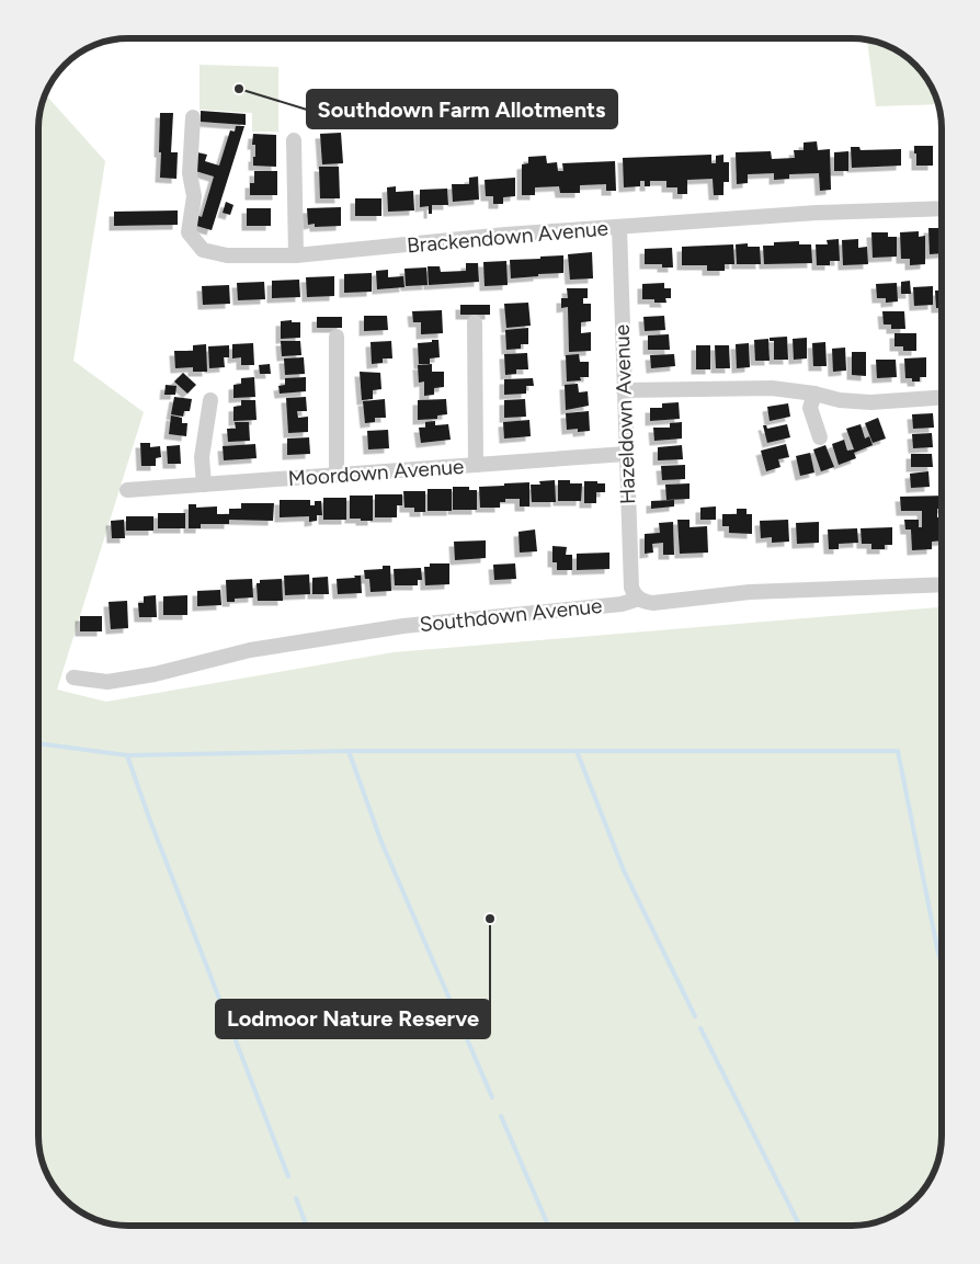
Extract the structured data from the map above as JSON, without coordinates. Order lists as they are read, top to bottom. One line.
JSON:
{"streets":{"street":["Brackendown Avenue","Hazeldown Avenue","Moordown Avenue","Southdown Avenue"]},"crossings":[["Brackendown Avenue","Hazeldown Avenue"],["Hazeldown Avenue","Moordown Avenue"],["Hazeldown Avenue","Southdown Avenue"]],"places":["Southdown Farm Allotments","Lodmoor Nature Reserve"]}
